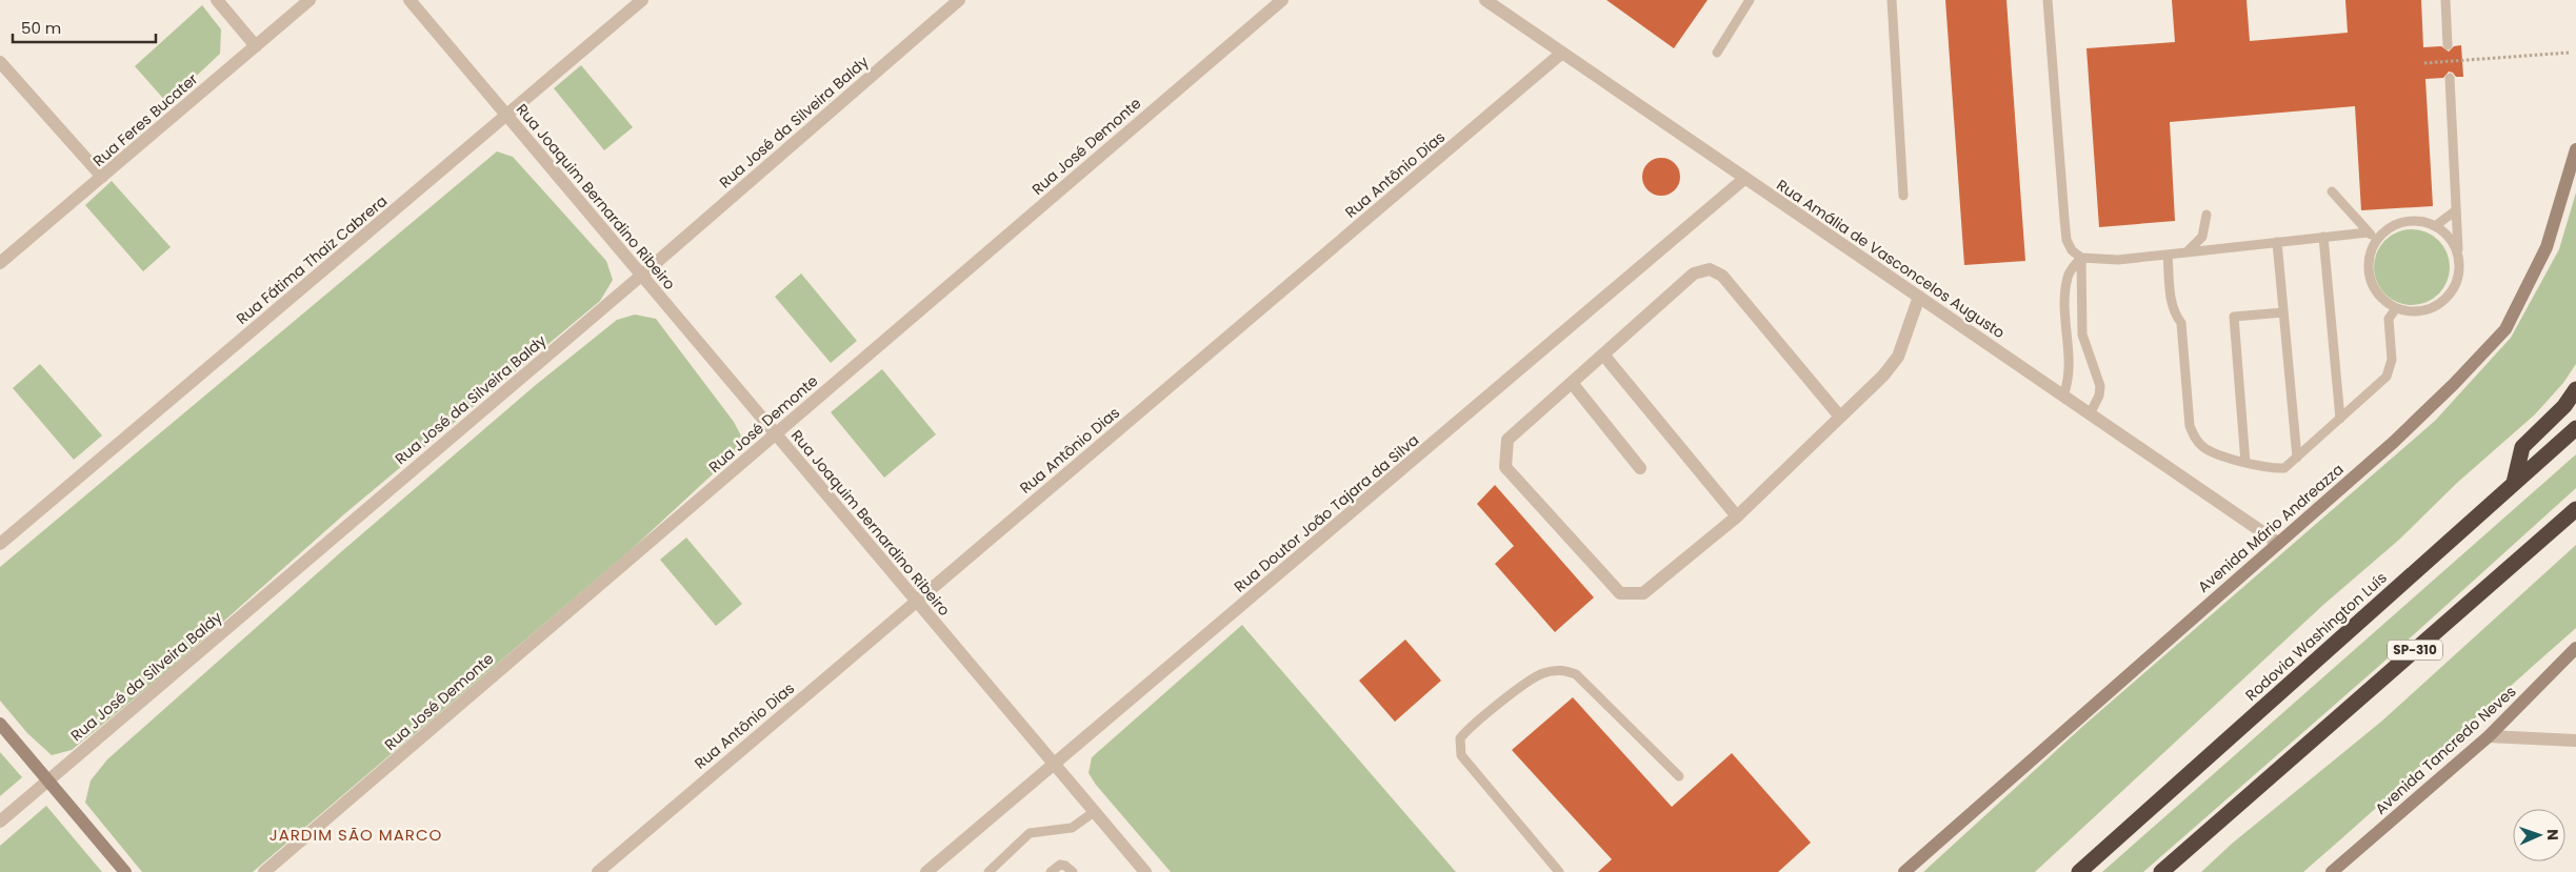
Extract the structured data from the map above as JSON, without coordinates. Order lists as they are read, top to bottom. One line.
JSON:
{"streets":{"highway":["Rodovia Washington Luís","SP-310"],"main road":["Avenida Mário Andreazza","Avenida Tancredo Neves"],"street":["Rua Feres Bucater","Rua José da Silveira Baldy","Rua José Demonte","Rua Antônio Dias","Rua Joaquim Bernardino Ribeiro","Rua Amália de Vasconcelos Augusto","Rua Fátima Thaiz Cabrera","Rua Doutor João Tajara da Silva"]},"crossings":[["Rua José da Silveira Baldy","Rua Joaquim Bernardino Ribeiro"],["Rua José Demonte","Rua Joaquim Bernardino Ribeiro"],["Rua Antônio Dias","Rua Joaquim Bernardino Ribeiro"],["Rua Antônio Dias","Rua Amália de Vasconcelos Augusto"],["Rua Joaquim Bernardino Ribeiro","Rua Fátima Thaiz Cabrera"],["Rua Joaquim Bernardino Ribeiro","Rua Doutor João Tajara da Silva"],["Rua Amália de Vasconcelos Augusto","Rua Doutor João Tajara da Silva"],["Rua Amália de Vasconcelos Augusto","Avenida Mário Andreazza"]],"districts":["JARDIM SÃO MARCO"],"scale_bar":"50 m","north":"right"}
